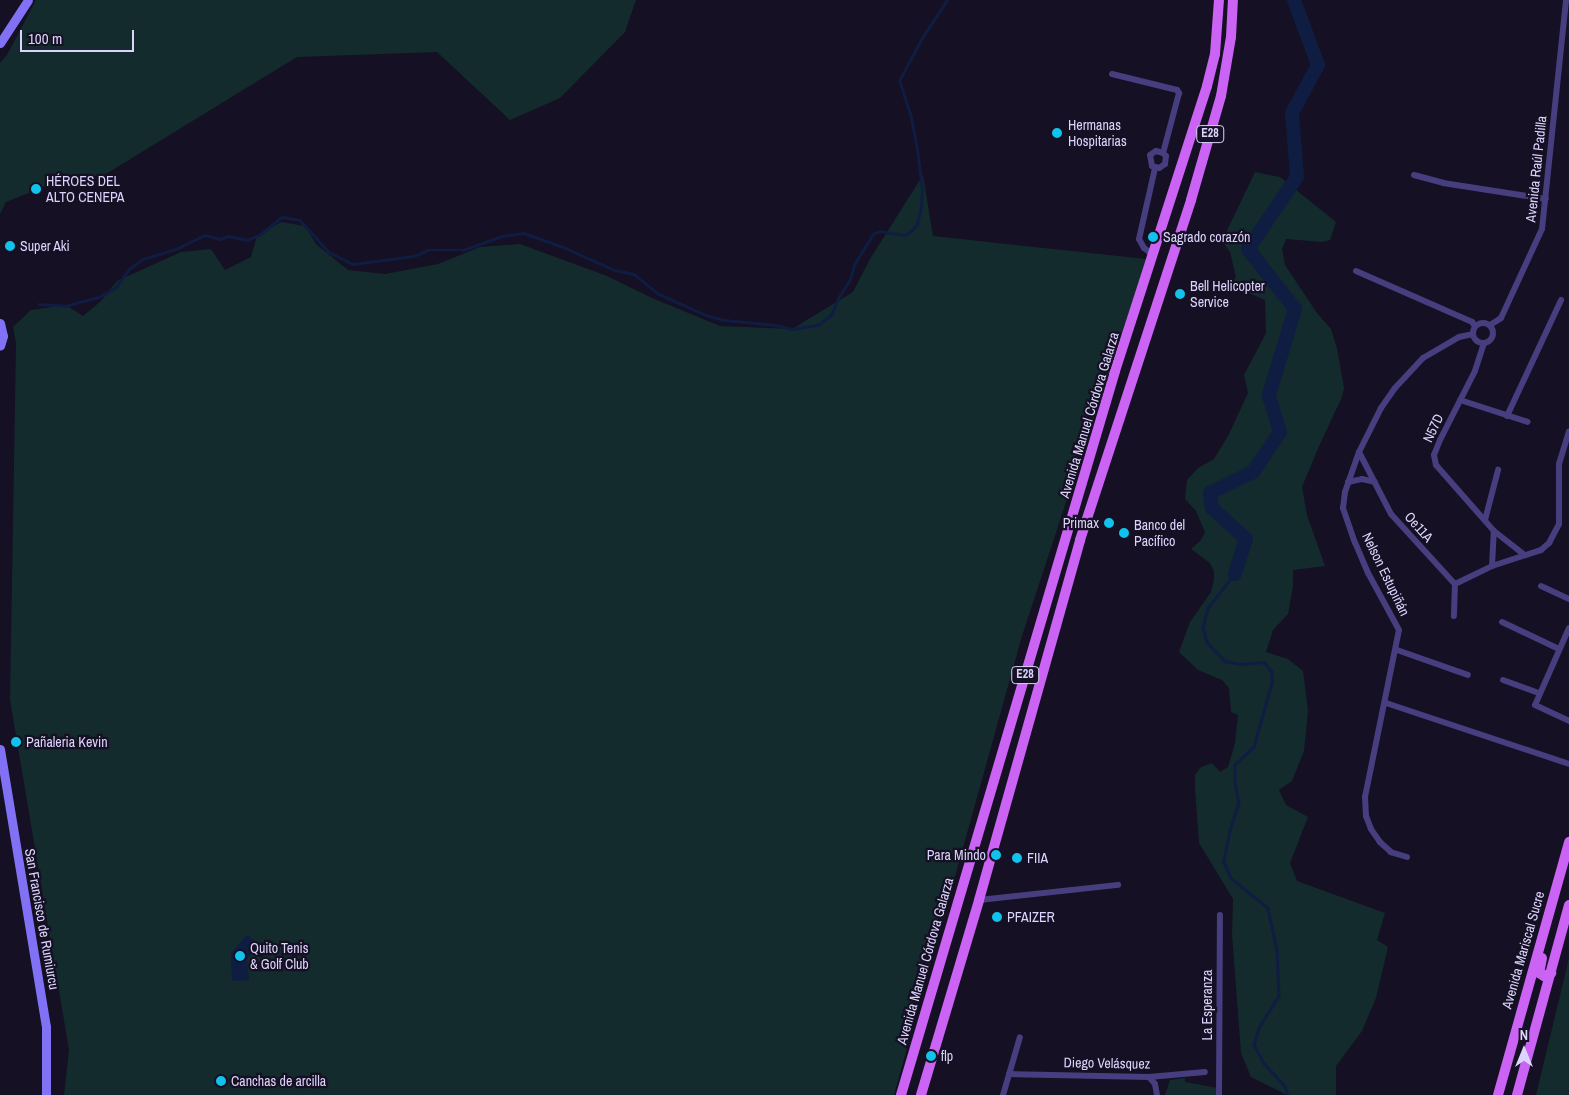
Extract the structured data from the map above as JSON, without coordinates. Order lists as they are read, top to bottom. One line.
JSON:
{"streets":{"main road":["E28","Avenida Manuel Córdova Galarza","San Francisco de Rumiurcu","Avenida Mariscal Sucre"],"street":["Avenida Raúl Padilla","N57D","Oe11A","Nelson Estupiñán","La Esperanza","Diego Velásquez"]},"crossings":[["Avenida Raúl Padilla","N57D"],["Avenida Raúl Padilla","Nelson Estupiñán"],["N57D","Nelson Estupiñán"],["Oe11A","Nelson Estupiñán"]],"places":["Hermanas Hospitarias","HÉROES DEL ALTO CENEPA","Sagrado corazón","Super Aki","Bell Helicopter Service","Primax","Banco del Pacífico","Pañaleria Kevin","Para Mindo","FIIA","PFAIZER","Quito Tenis & Golf Club","flp","Canchas de arcilla"],"scale_bar":"100 m","north":"top"}
